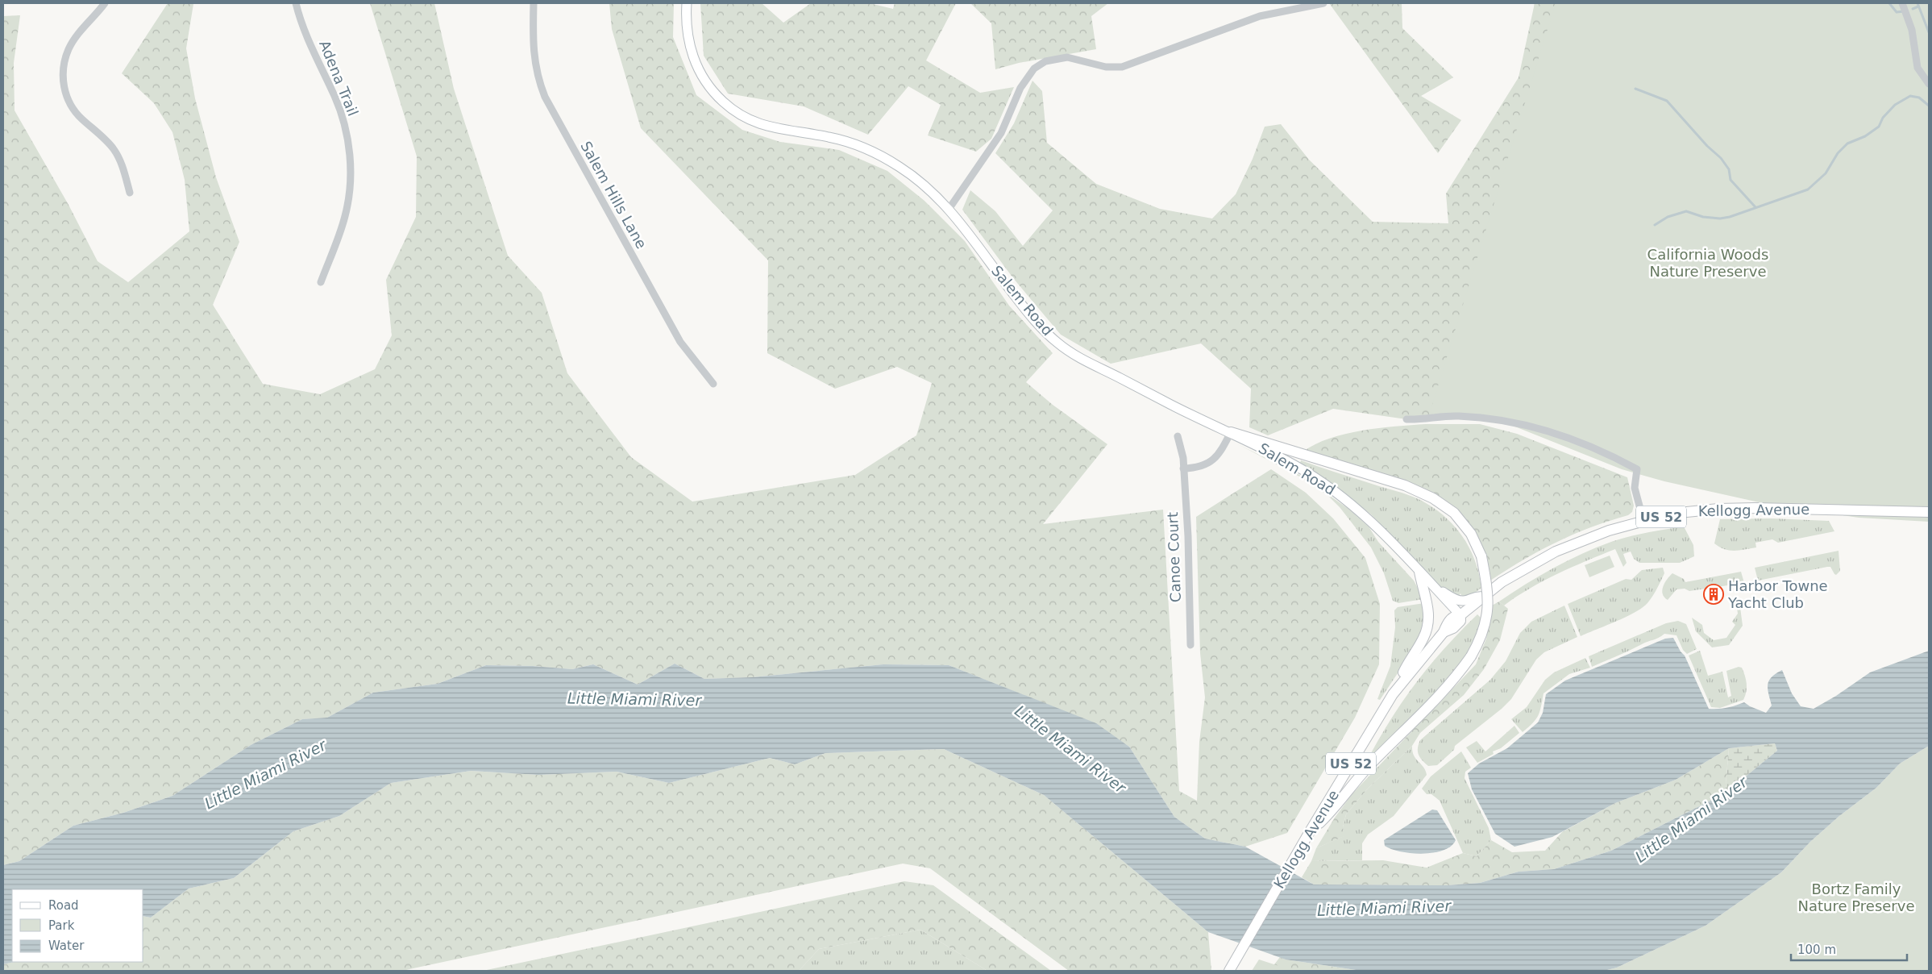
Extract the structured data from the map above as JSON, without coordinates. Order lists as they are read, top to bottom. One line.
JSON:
{"streets":{"main road":["Kellogg Avenue","US 52"],"street":["Adena Trail","Salem Hills Lane","Salem Road","Canoe Court"]},"crossings":[["Salem Road","Kellogg Avenue"]],"water":["Little Miami River"],"parks":["California Woods Nature Preserve","Bortz Family Nature Preserve"],"places":{"building":["Harbor Towne Yacht Club"]},"legend":["Road","Park","Water"],"scale_bar":"100 m"}
